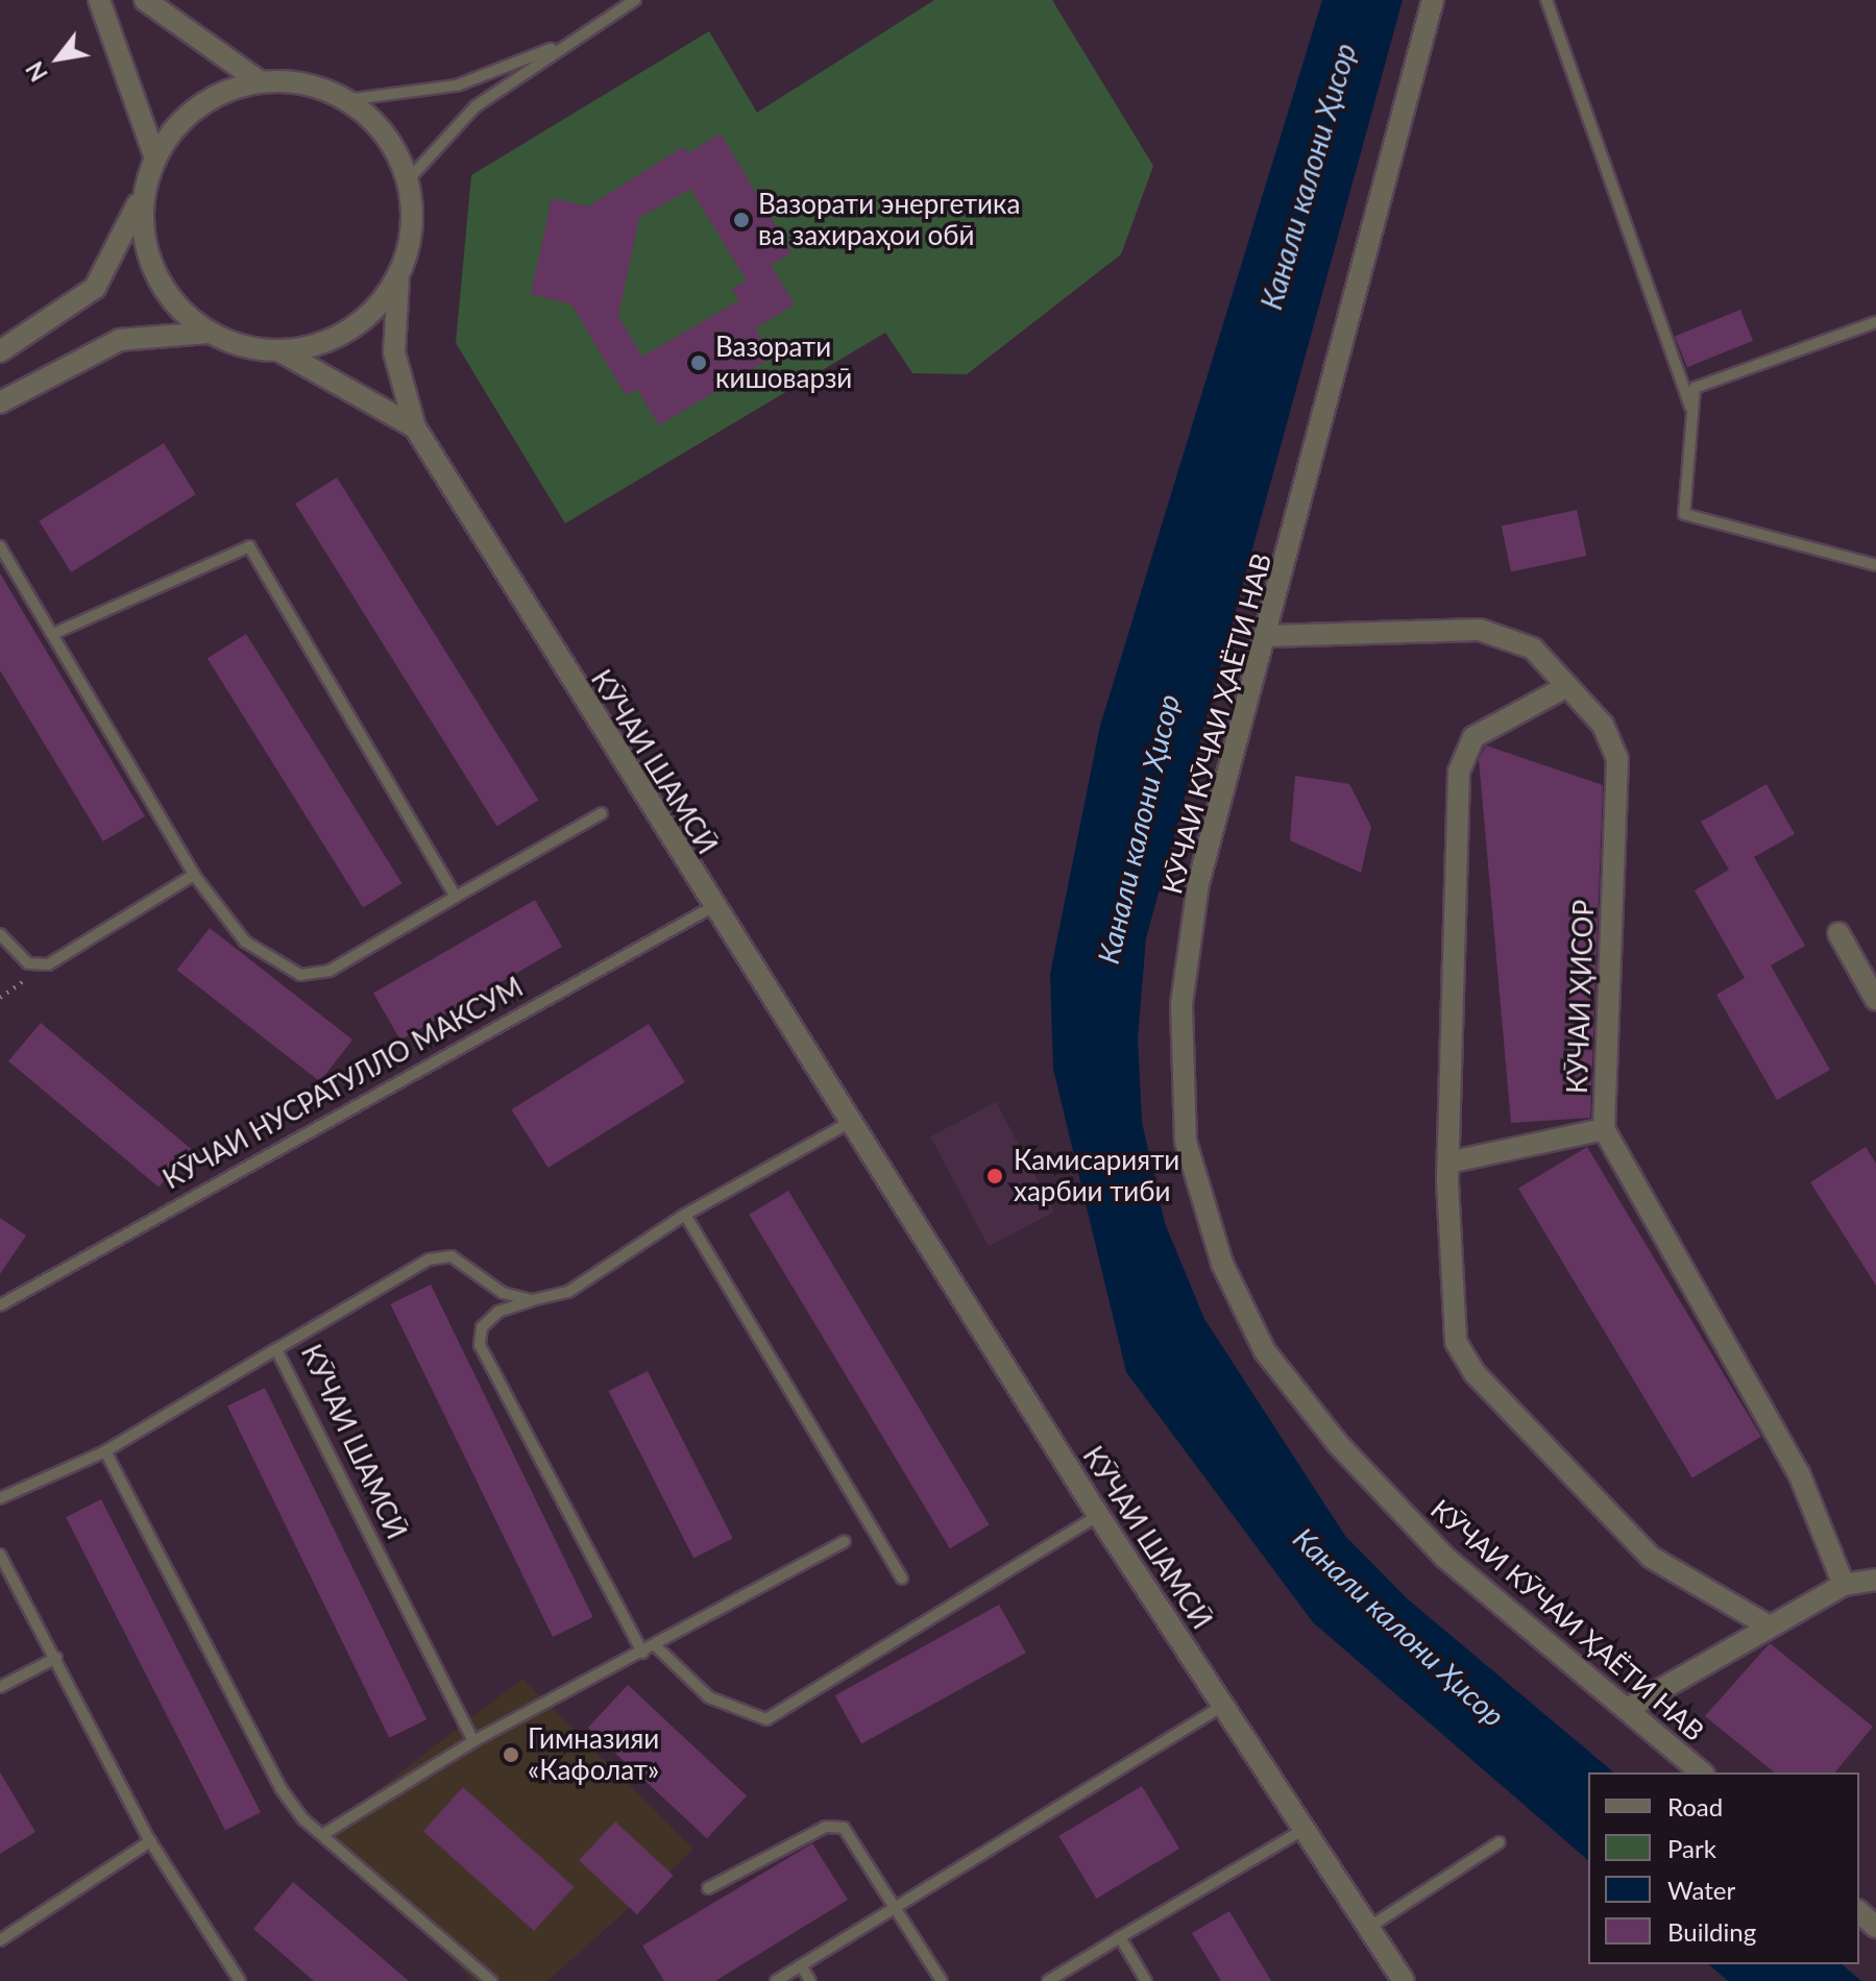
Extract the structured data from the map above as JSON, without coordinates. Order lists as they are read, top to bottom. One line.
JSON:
{"streets":{"street":["КӮЧАИ КӮЧАИ ҲАЁТИ НАВ","КӮЧАИ ШАМСӢ","КӮЧАИ ҲИСОР"],"lane":["КӮЧАИ НУСРАТУЛЛО МАКСУМ"]},"crossings":[["КӮЧАИ КӮЧАИ ҲАЁТИ НАВ","КӮЧАИ ҲИСОР"],["КӮЧАИ ШАМСӢ","КӮЧАИ НУСРАТУЛЛО МАКСУМ"]],"water":["Канали калони Ҳисор"],"places":["Вазорати энергетика ва захираҳои обӣ","Вазорати кишоварзӣ","Камисарияти харбии тиби","Гимназияи «Кафолат»"],"legend":["Road","Park","Water","Building"],"north":"bottom left"}
